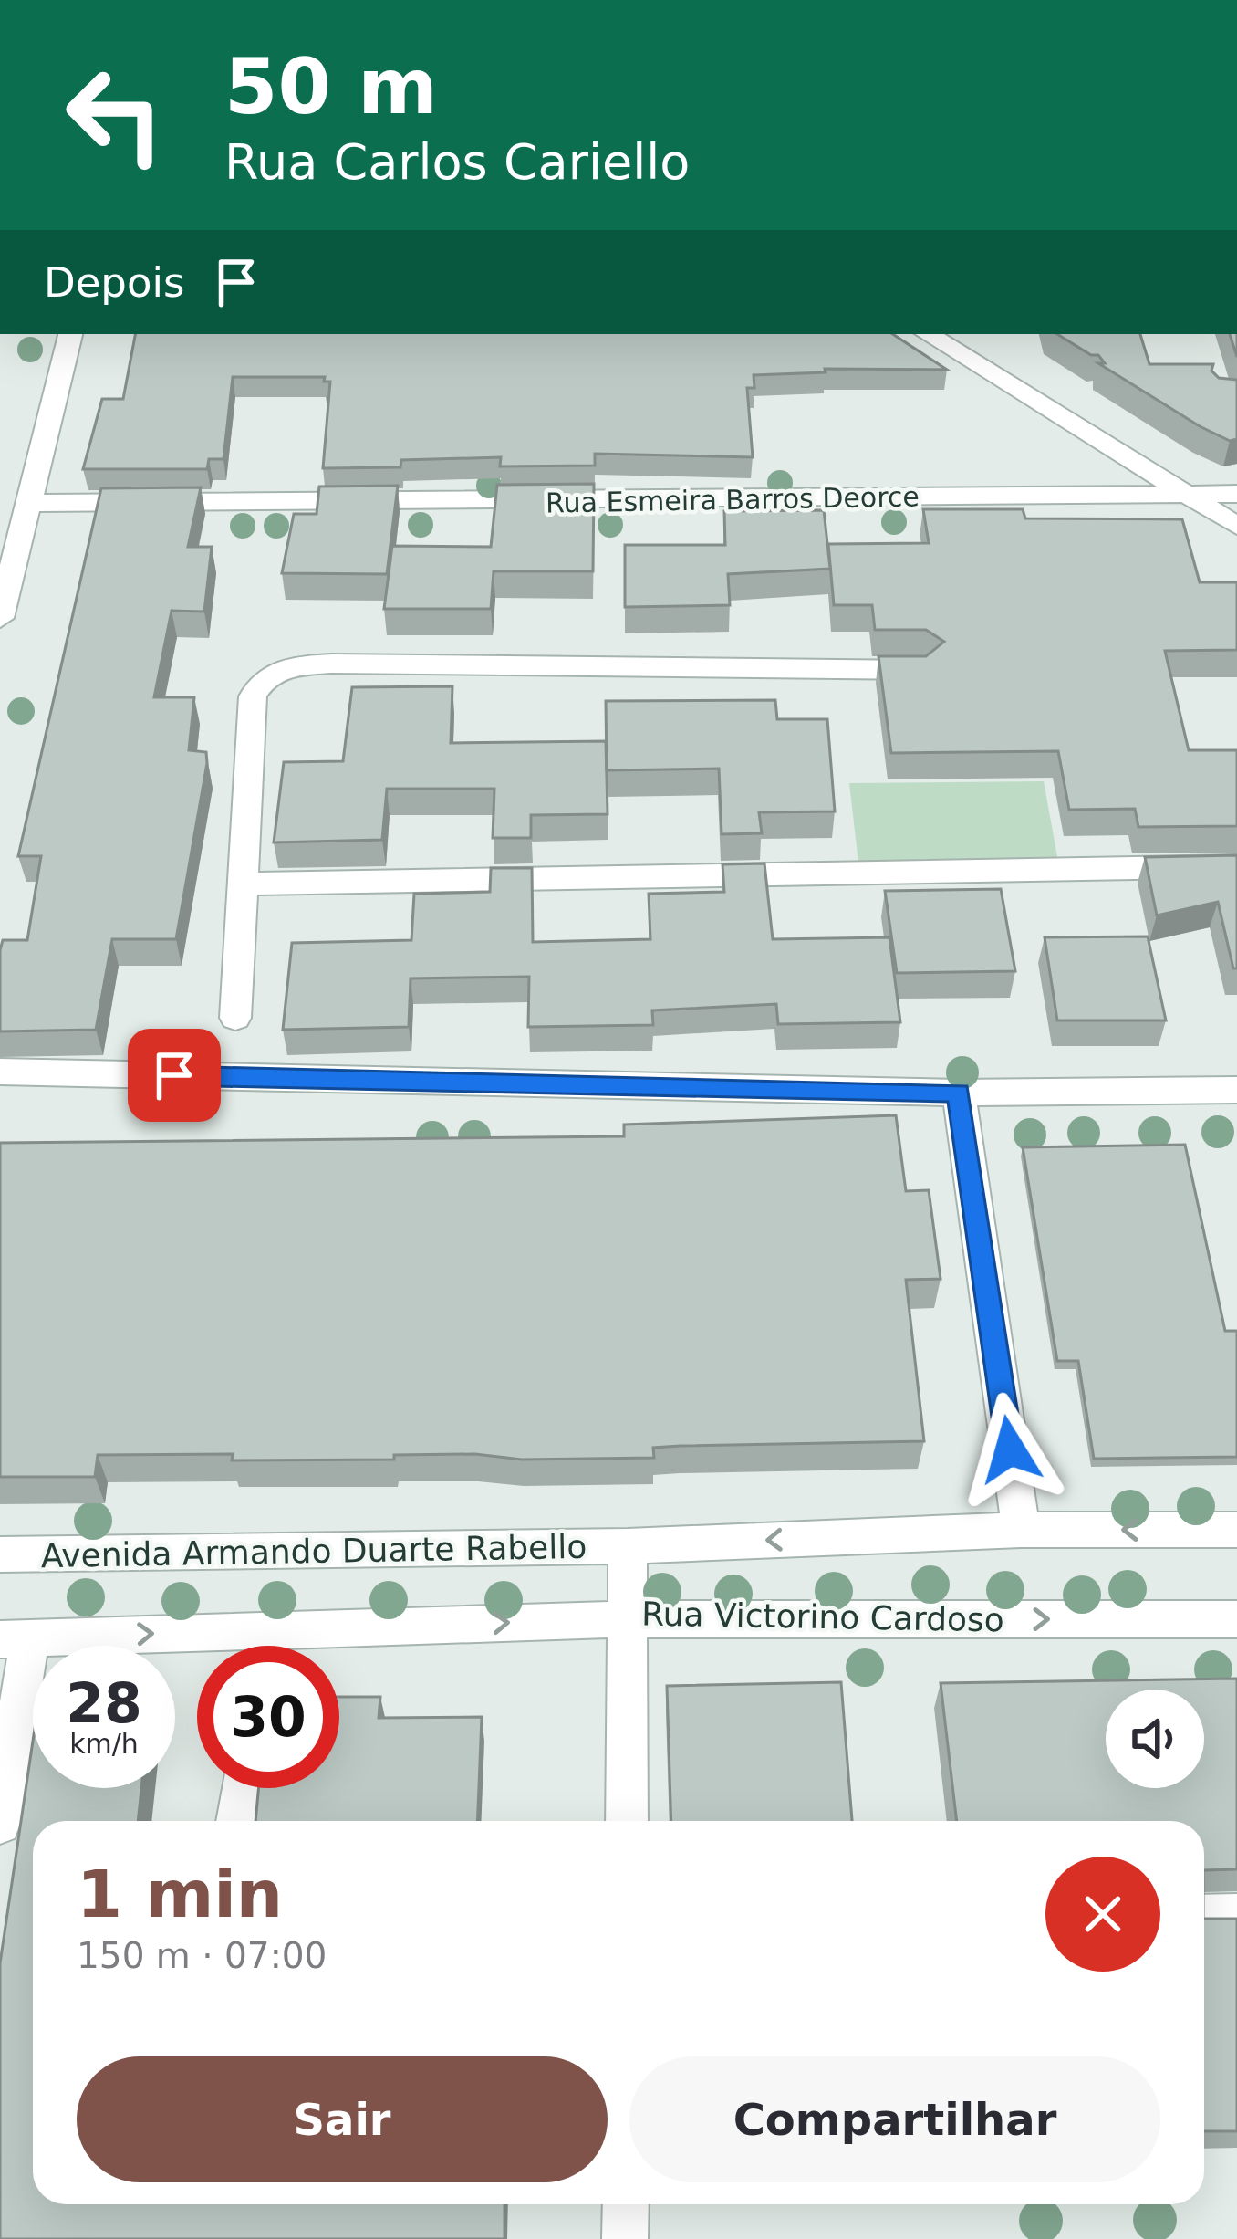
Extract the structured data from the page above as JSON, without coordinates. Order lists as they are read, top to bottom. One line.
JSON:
{"streets":{"street":["Rua Esmeira Barros Deorce","Avenida Armando Duarte Rabello","Rua Victorino Cardoso"]},"crossings":[["Avenida Armando Duarte Rabello","Rua Victorino Cardoso"]],"page":{"turn":["50 m","Rua Carlos Cariello"],"then":"Depois","speed":"28 km/h","limit":"30","heading":["1 min","150 m · 07:00"],"buttons":["Sair","Compartilhar"]}}
